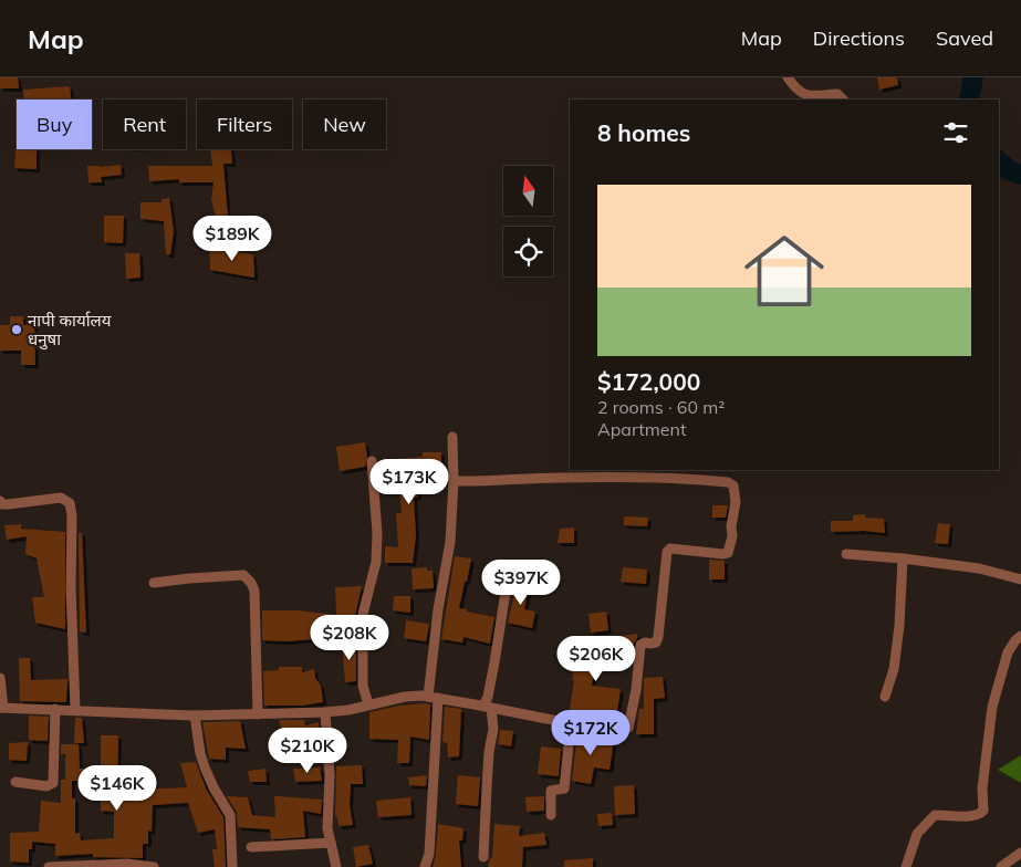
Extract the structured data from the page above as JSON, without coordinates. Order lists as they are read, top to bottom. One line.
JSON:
{"places":["नापी कार्यालय धनुषा"],"north":"top","page":{"header":"Map","nav":["Map","Directions","Saved"],"chip":["Buy","Rent","Filters","New"],"heading":"8 homes","list":[{"name":"$172,000","note":"2 rooms · 60 m² · Apartment"}],"price":["$189K","$173K","$397K","$208K","$206K","$172K","$210K","$146K"]}}
